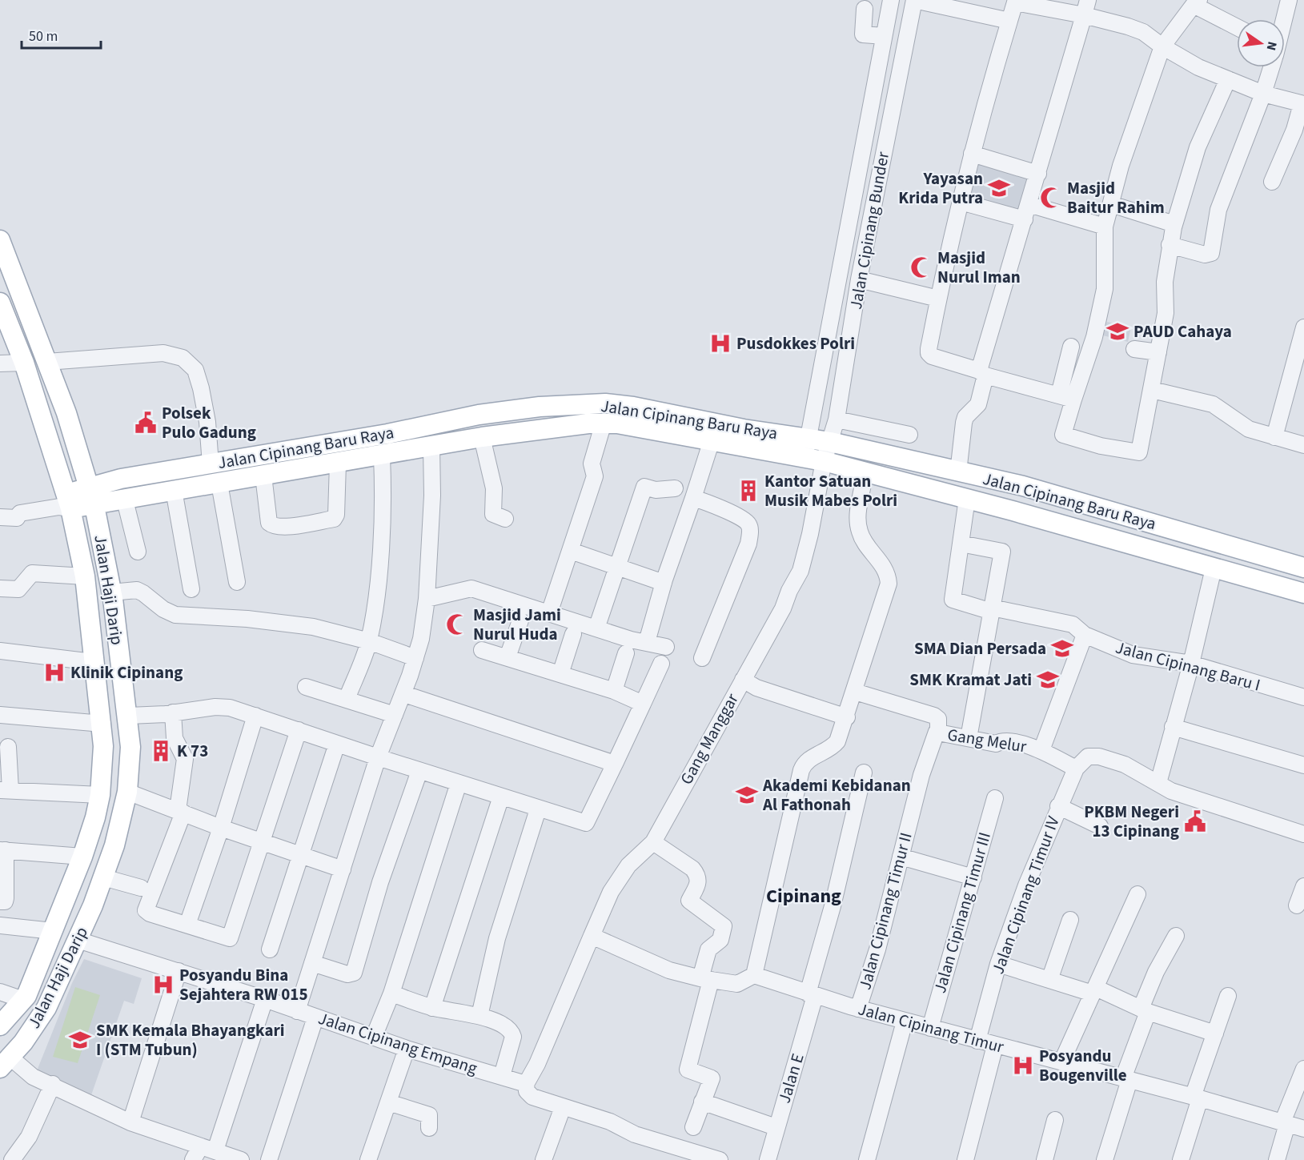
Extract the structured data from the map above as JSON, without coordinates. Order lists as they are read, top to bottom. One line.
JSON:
{"streets":{"main road":["Jalan Cipinang Baru Raya","Jalan Haji Darip"],"street":["Jalan Cipinang Bunder","Jalan Cipinang Baru I","Gang Manggar","Gang Melur","Jalan Cipinang Timur IV","Jalan Cipinang Timur II","Jalan Cipinang Timur III","Jalan Cipinang Timur","Jalan Cipinang Empang","Jalan E"]},"crossings":[["Jalan Cipinang Bunder","Jalan Cipinang Baru Raya"],["Jalan Cipinang Bunder","Gang Manggar"],["Jalan Cipinang Baru Raya","Jalan Haji Darip"],["Jalan Cipinang Baru Raya","Gang Manggar"],["Jalan Haji Darip","Jalan Cipinang Empang"],["Gang Melur","Jalan Cipinang Timur IV"],["Gang Melur","Jalan Cipinang Timur II"],["Jalan Cipinang Timur IV","Jalan Cipinang Timur"],["Jalan Cipinang Timur II","Jalan Cipinang Timur"],["Jalan Cipinang Timur III","Jalan Cipinang Timur"],["Jalan Cipinang Timur","Jalan E"]],"districts":["Cipinang"],"places":{"school or university":["Yayasan Krida Putra","PAUD Cahaya","SMA Dian Persada","SMK Kramat Jati","Akademi Kebidanan Al Fathonah","SMK Kemala Bhayangkari I (STM Tubun)"],"mosque":["Masjid Baitur Rahim","Masjid Nurul Iman","Masjid Jami Nurul Huda"],"hospital":["Pusdokkes Polri","Klinik Cipinang","Posyandu Bina Sejahtera RW 015","Posyandu Bougenville"],"public building":["Polsek Pulo Gadung","PKBM Negeri 13 Cipinang"],"building":["Kantor Satuan Musik Mabes Polri","K 73"]},"scale_bar":"50 m","north":"right"}
